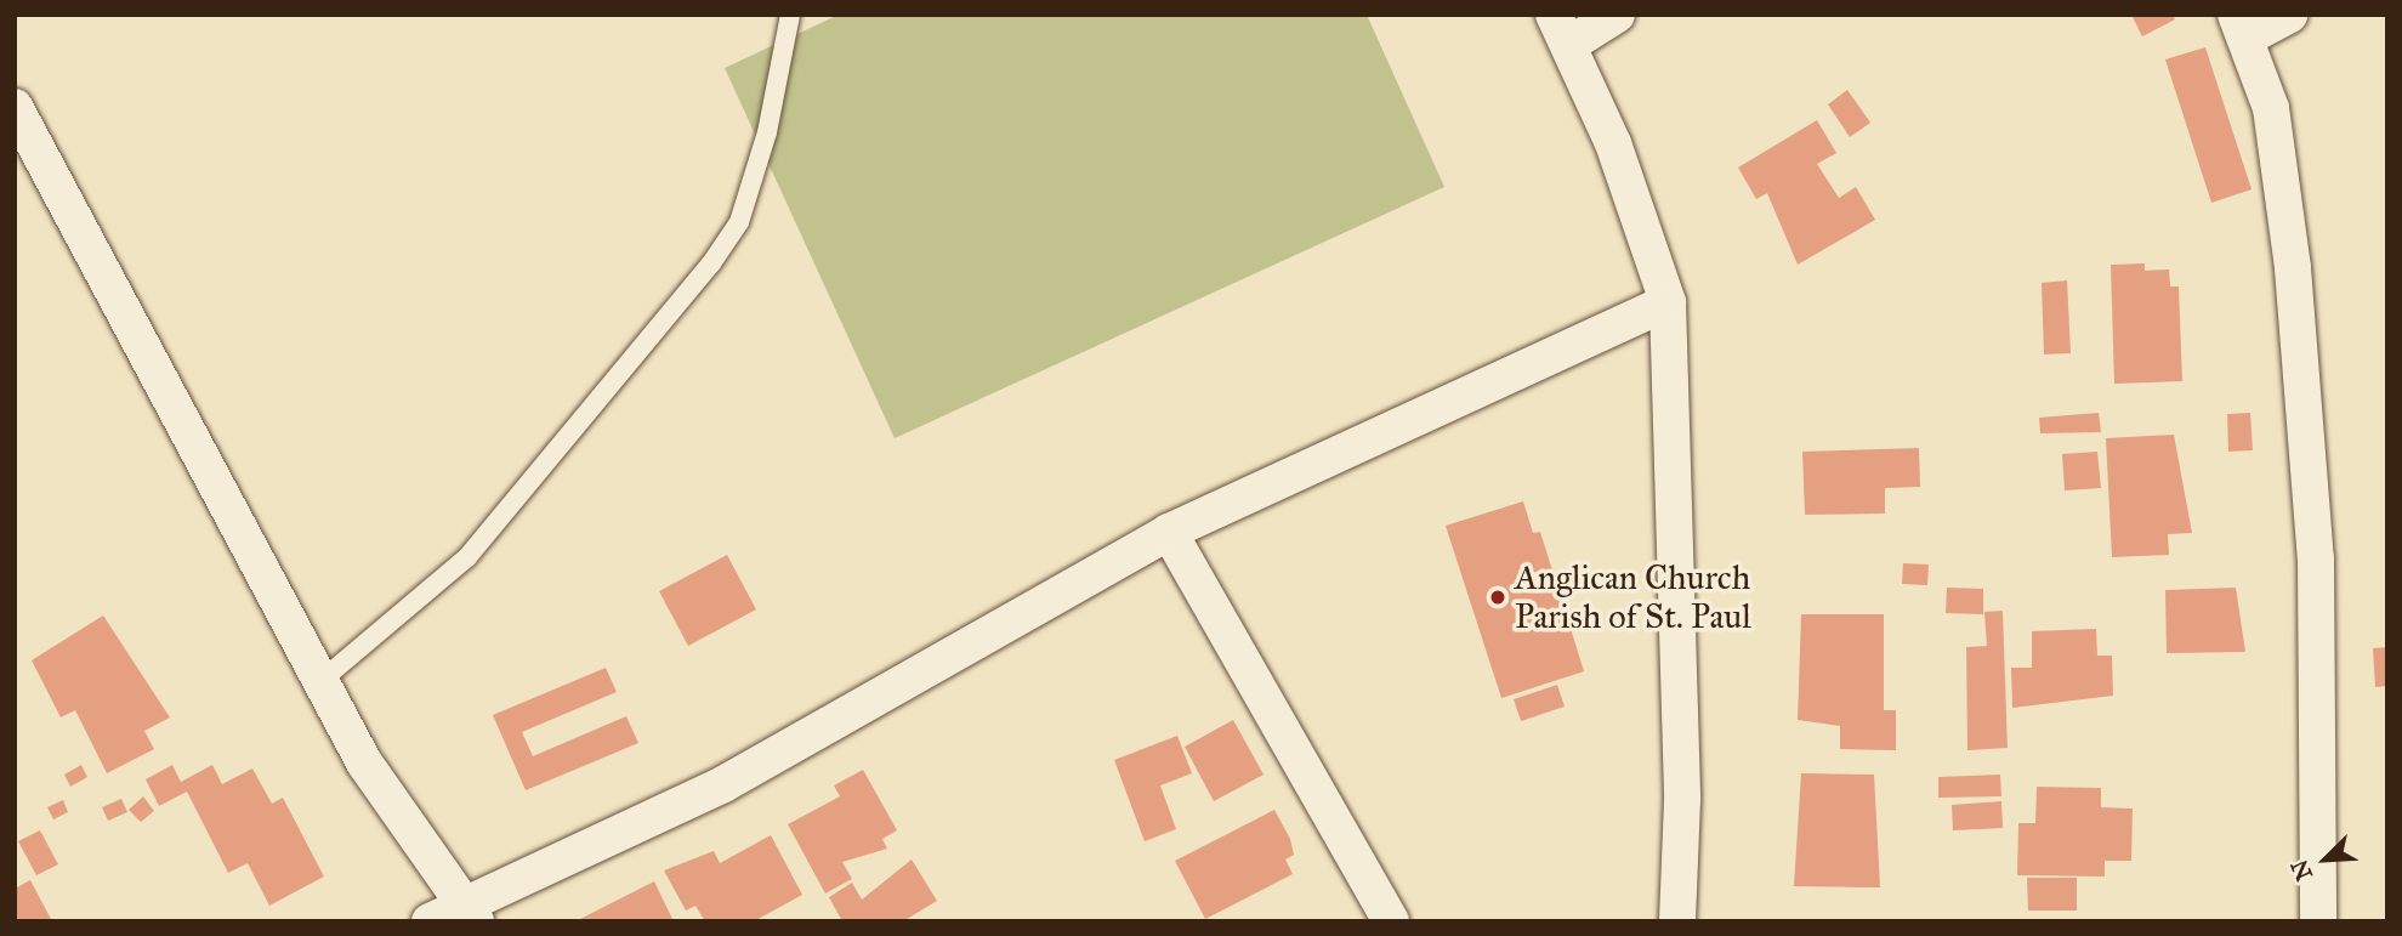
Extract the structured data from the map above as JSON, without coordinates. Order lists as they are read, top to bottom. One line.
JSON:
{"places":["Anglican Church Parish of St. Paul"],"north":"bottom left"}
